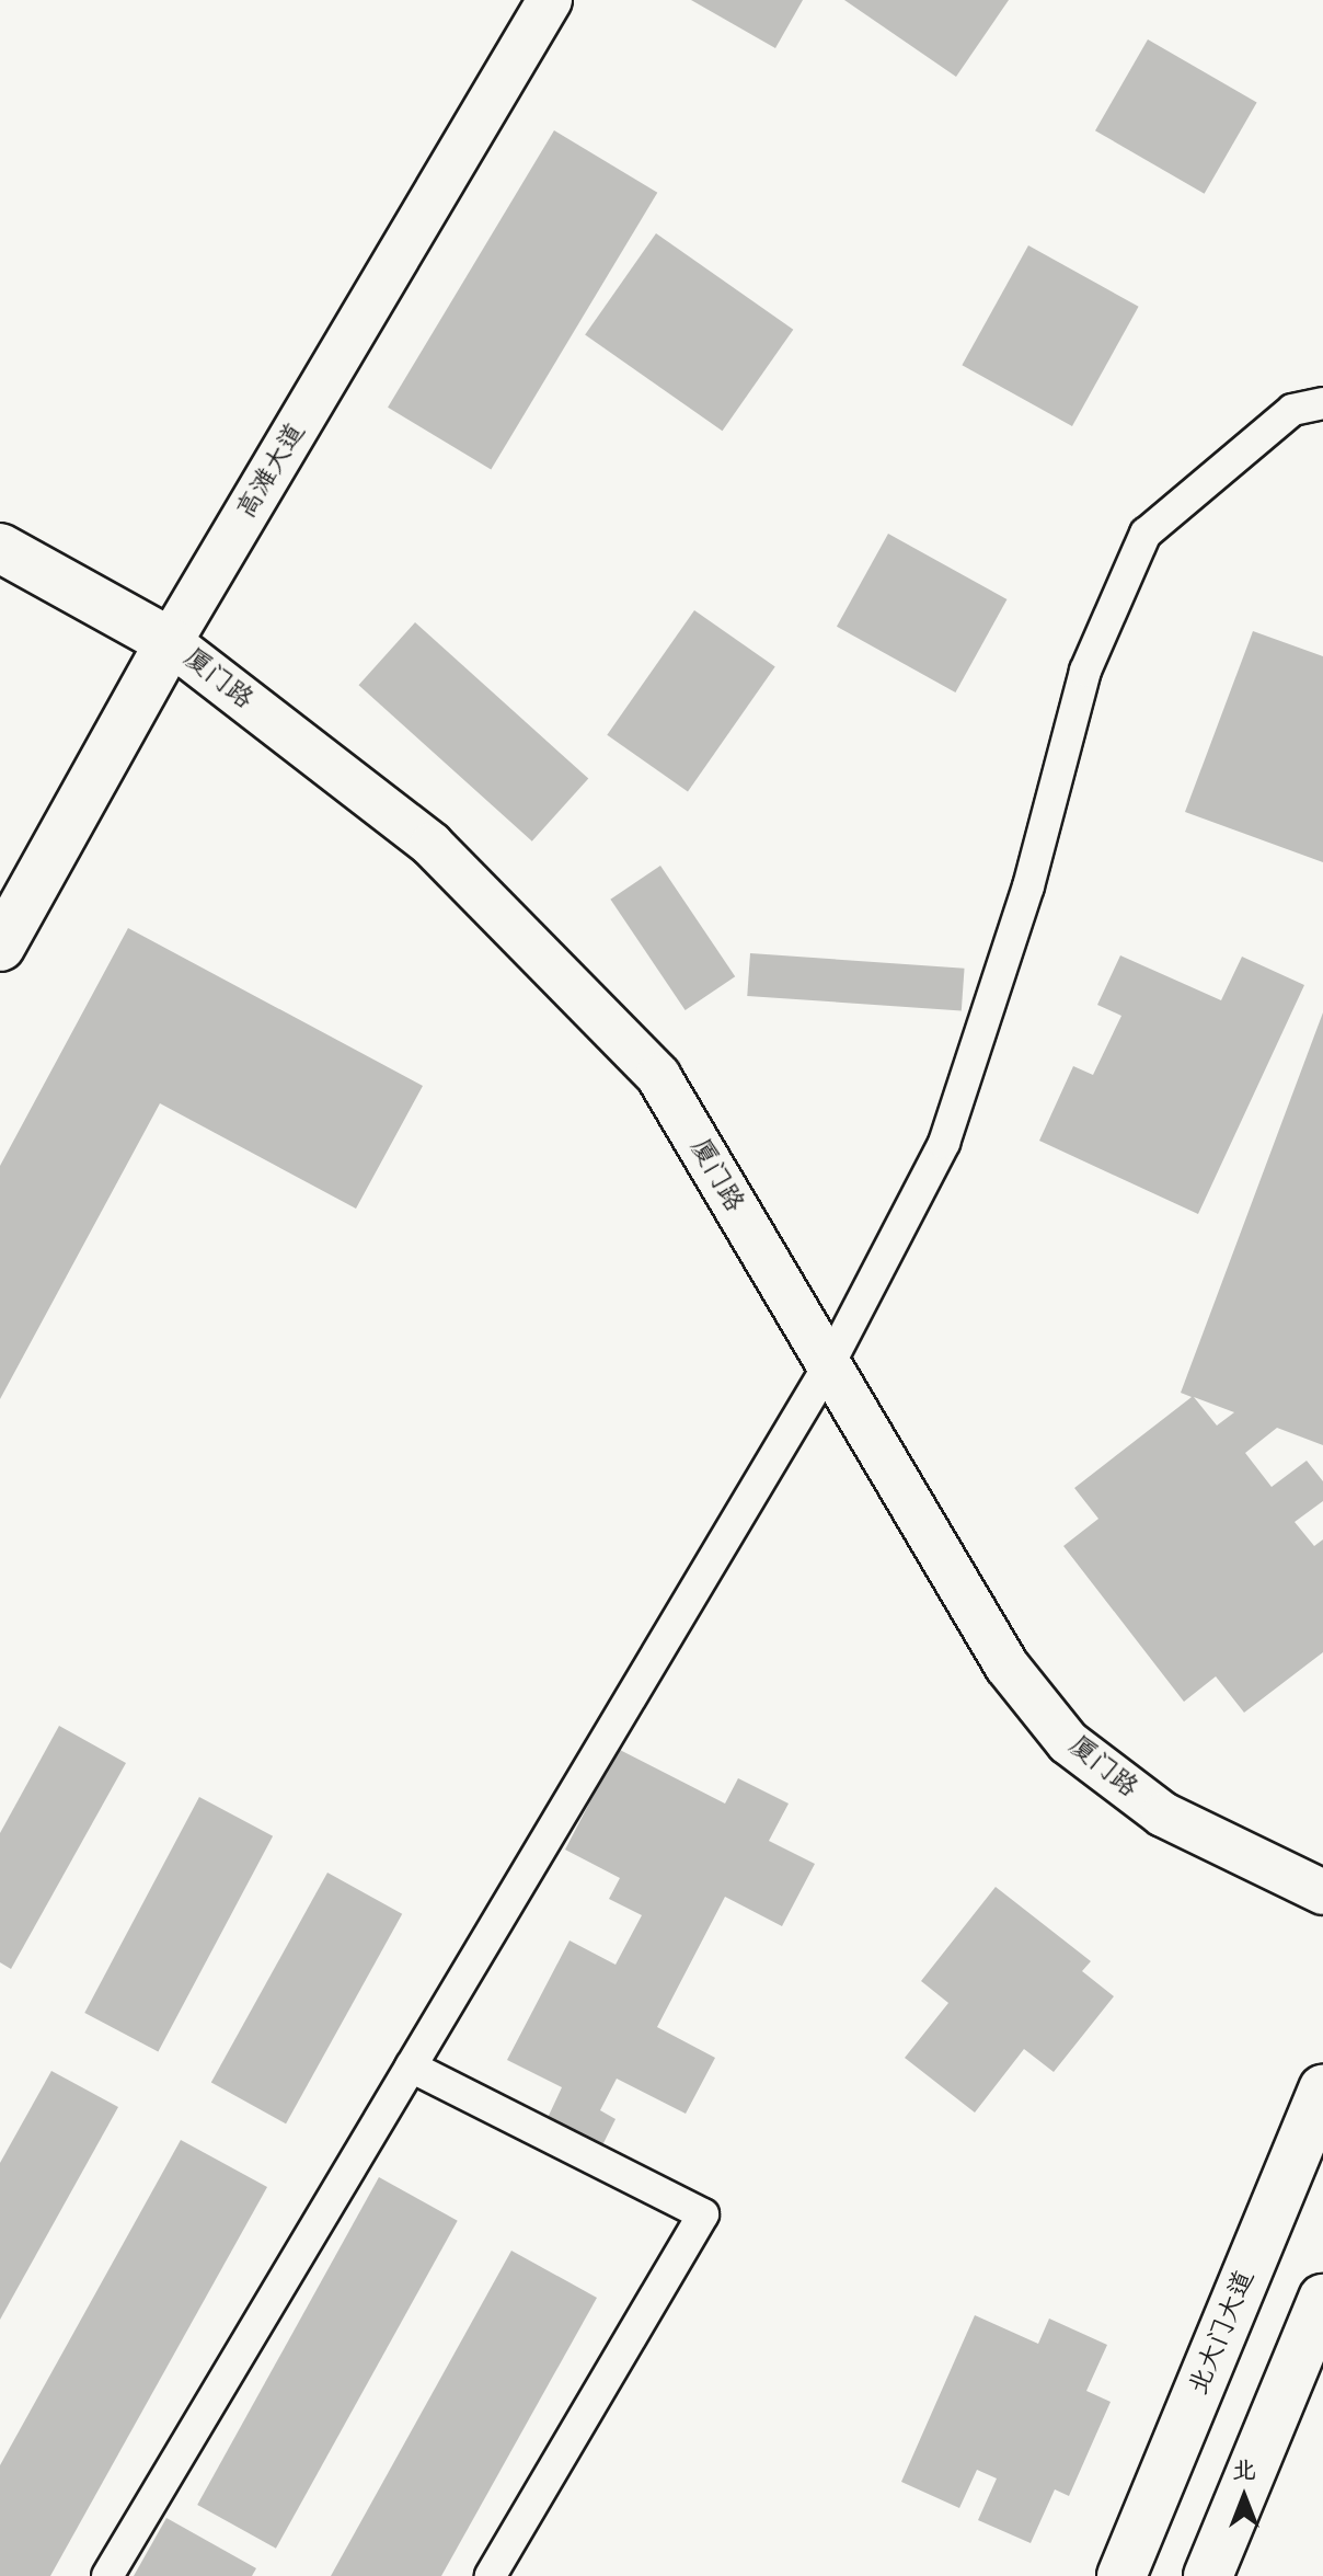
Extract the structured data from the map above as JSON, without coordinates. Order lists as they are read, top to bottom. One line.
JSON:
{"streets":{"main road":["高滩大道","厦门路","北大门大道"]},"crossings":[["高滩大道","厦门路"]],"north":"top"}
